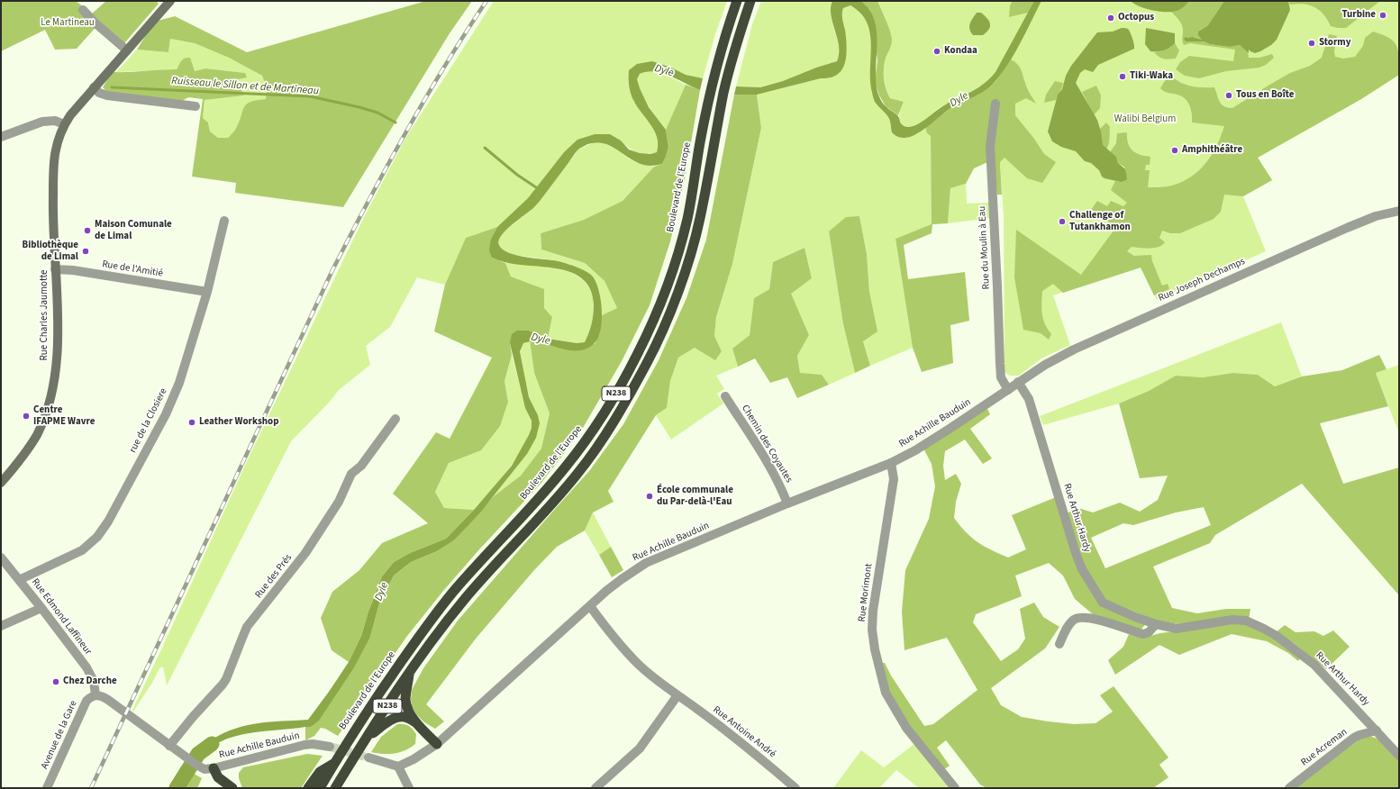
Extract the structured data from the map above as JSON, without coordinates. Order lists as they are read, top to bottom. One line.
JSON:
{"streets":{"highway":["Boulevard de l'Europe","N238"],"main road":["Rue Charles Jaumotte"],"street":["Rue du Moulin à Eau","Rue de l'Amitié","Rue Joseph Dechamps","rue de la Closiere","Rue Achille Bauduin","Chemin des Coyautes","Rue Arthur Hardy","Rue des Prés","Rue Morimont","Rue Edmond Laffineur","Rue Antoine André","Avenue de la Gare","Rue Acreman"]},"crossings":[["Rue du Moulin à Eau","Rue Achille Bauduin"],["Rue de l'Amitié","Rue Charles Jaumotte"],["Rue de l'Amitié","rue de la Closiere"],["Rue Joseph Dechamps","Rue Achille Bauduin"],["Rue Joseph Dechamps","Rue Arthur Hardy"],["rue de la Closiere","Rue Edmond Laffineur"],["Rue Achille Bauduin","Chemin des Coyautes"],["Rue Achille Bauduin","Rue Arthur Hardy"],["Rue Achille Bauduin","Rue des Prés"],["Rue Achille Bauduin","Rue Morimont"],["Rue Achille Bauduin","Rue Antoine André"],["Rue Arthur Hardy","Rue Acreman"],["Rue Edmond Laffineur","Avenue de la Gare"]],"water":["Dyle","Ruisseau le Sillon et de Martineau"],"parks":["Le Martineau","Walibi Belgium"],"places":["Turbine","Octopus","Stormy","Kondaa","Tiki-Waka","Tous en Boîte","Amphithéâtre","Challenge of Tutankhamon","Maison Comunale de Limal","Bibliothèque de Limal","Centre IFAPME Wavre","Leather Workshop","École communale du Par-delà-l'Eau","Chez Darche"]}
